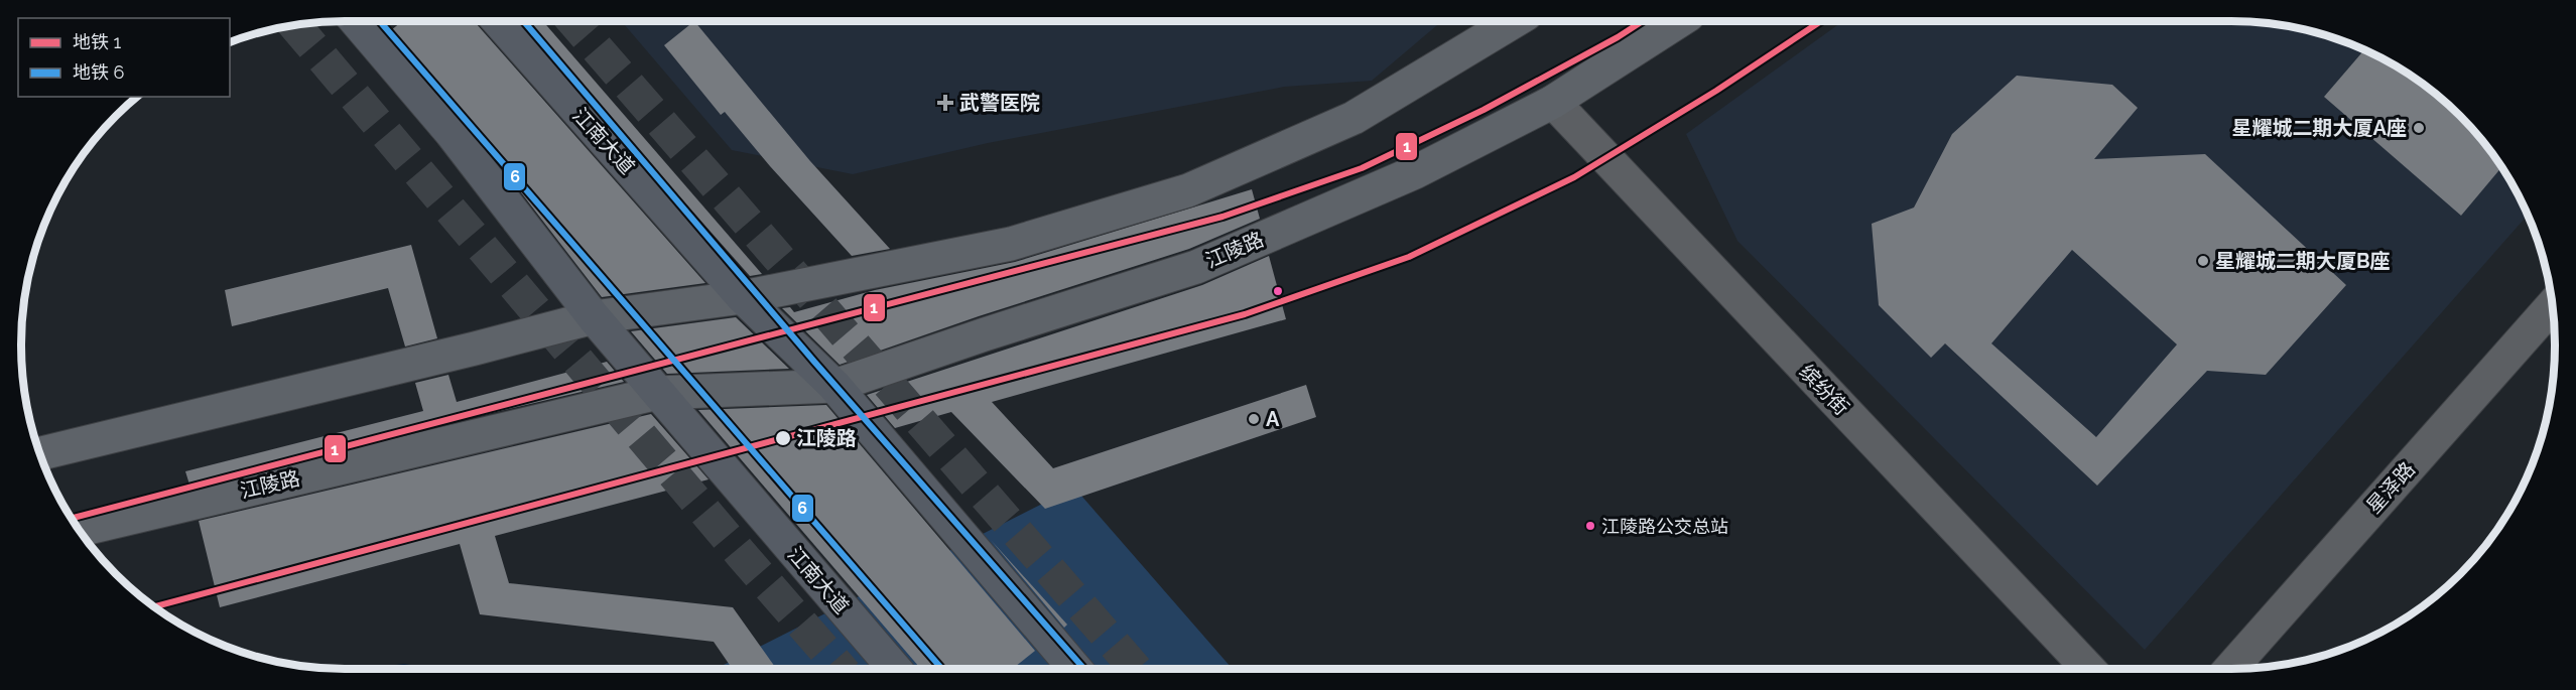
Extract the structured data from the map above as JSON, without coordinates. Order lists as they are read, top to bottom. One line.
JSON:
{"streets":{"main road":["江南大道","江陵路"],"street":["缤纷街","星泽路"]},"crossings":[["江南大道","江陵路"],["江陵路","缤纷街"]],"places":{"health":["武警医院"],"other":["星耀城二期大厦A座","星耀城二期大厦B座","A","江陵路","江陵路公交总站"]},"lines":["metro line 1","metro line 6"],"legend":["地铁 1","地铁 6"]}
